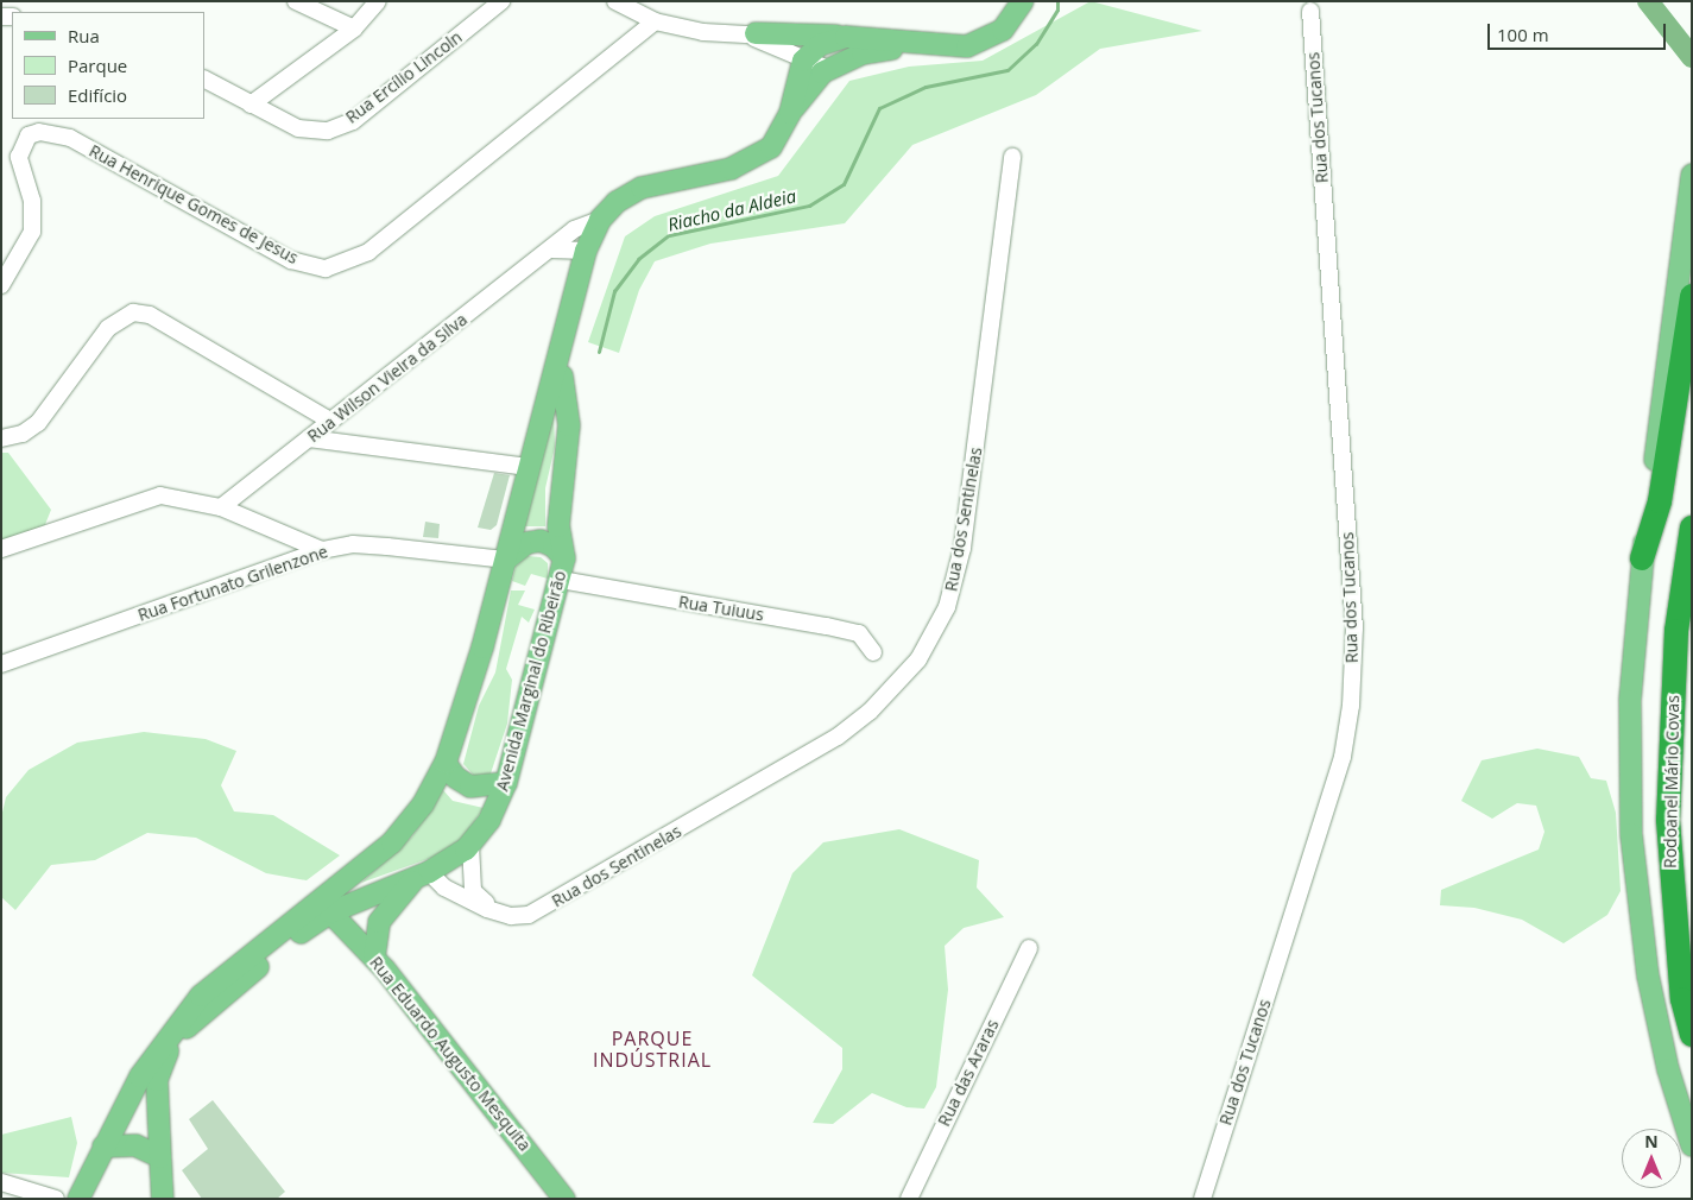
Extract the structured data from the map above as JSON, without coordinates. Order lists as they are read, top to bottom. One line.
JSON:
{"streets":{"highway":["Rodoanel Mário Covas"],"main road":["Avenida Marginal do Ribeirão","Rua Eduardo Augusto Mesquita"],"street":["Rua Ercílio Lincoln","Rua dos Tucanos","Rua Henrique Gomes de Jesus","Rua Wilson Vieira da Silva","Rua dos Sentinelas","Rua Fortunato Grilenzone","Rua Tuiuus","Rua das Araras"]},"crossings":[["Rua Wilson Vieira da Silva","Avenida Marginal do Ribeirão"],["Rua dos Sentinelas","Avenida Marginal do Ribeirão"],["Rua Fortunato Grilenzone","Avenida Marginal do Ribeirão"],["Rua Tuiuus","Avenida Marginal do Ribeirão"],["Avenida Marginal do Ribeirão","Rua Eduardo Augusto Mesquita"]],"districts":["PARQUE INDÚSTRIAL"],"water":["Riacho da Aldeia"],"legend":["Rua","Parque","Edifício"],"scale_bar":"100 m","north":"top"}
